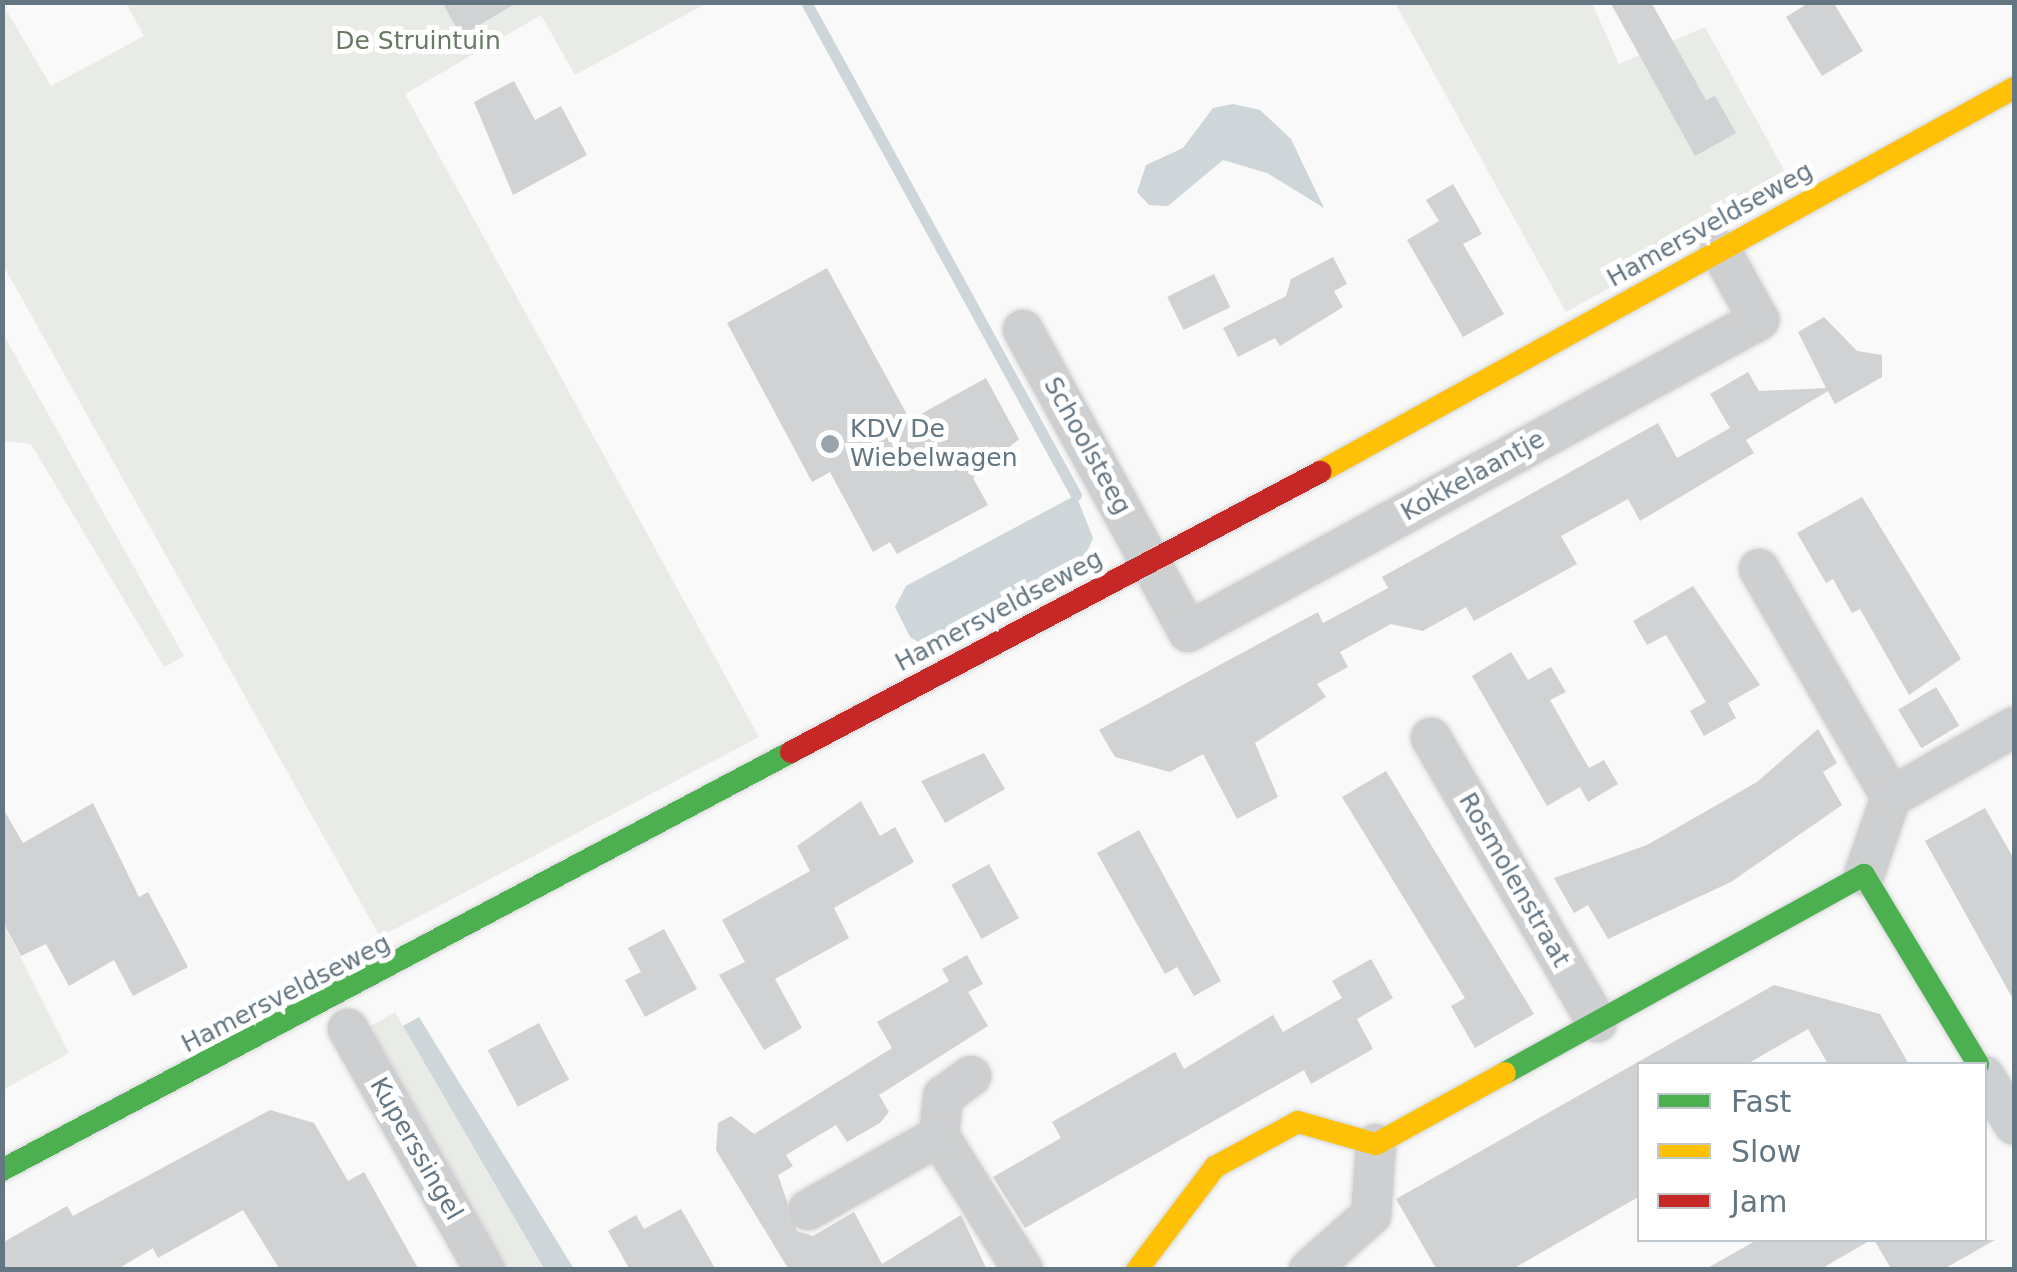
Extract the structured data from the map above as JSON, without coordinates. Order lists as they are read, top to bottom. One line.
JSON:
{"streets":{"street":["Hamersveldseweg","Schoolsteeg","Kokkelaantje","Rosmolenstraat","Kuperssingel"]},"crossings":[["Hamersveldseweg","Schoolsteeg"],["Hamersveldseweg","Kokkelaantje"],["Schoolsteeg","Kokkelaantje"]],"parks":["De Struintuin"],"places":["KDV De Wiebelwagen"],"legend":["Fast","Slow","Jam"]}
